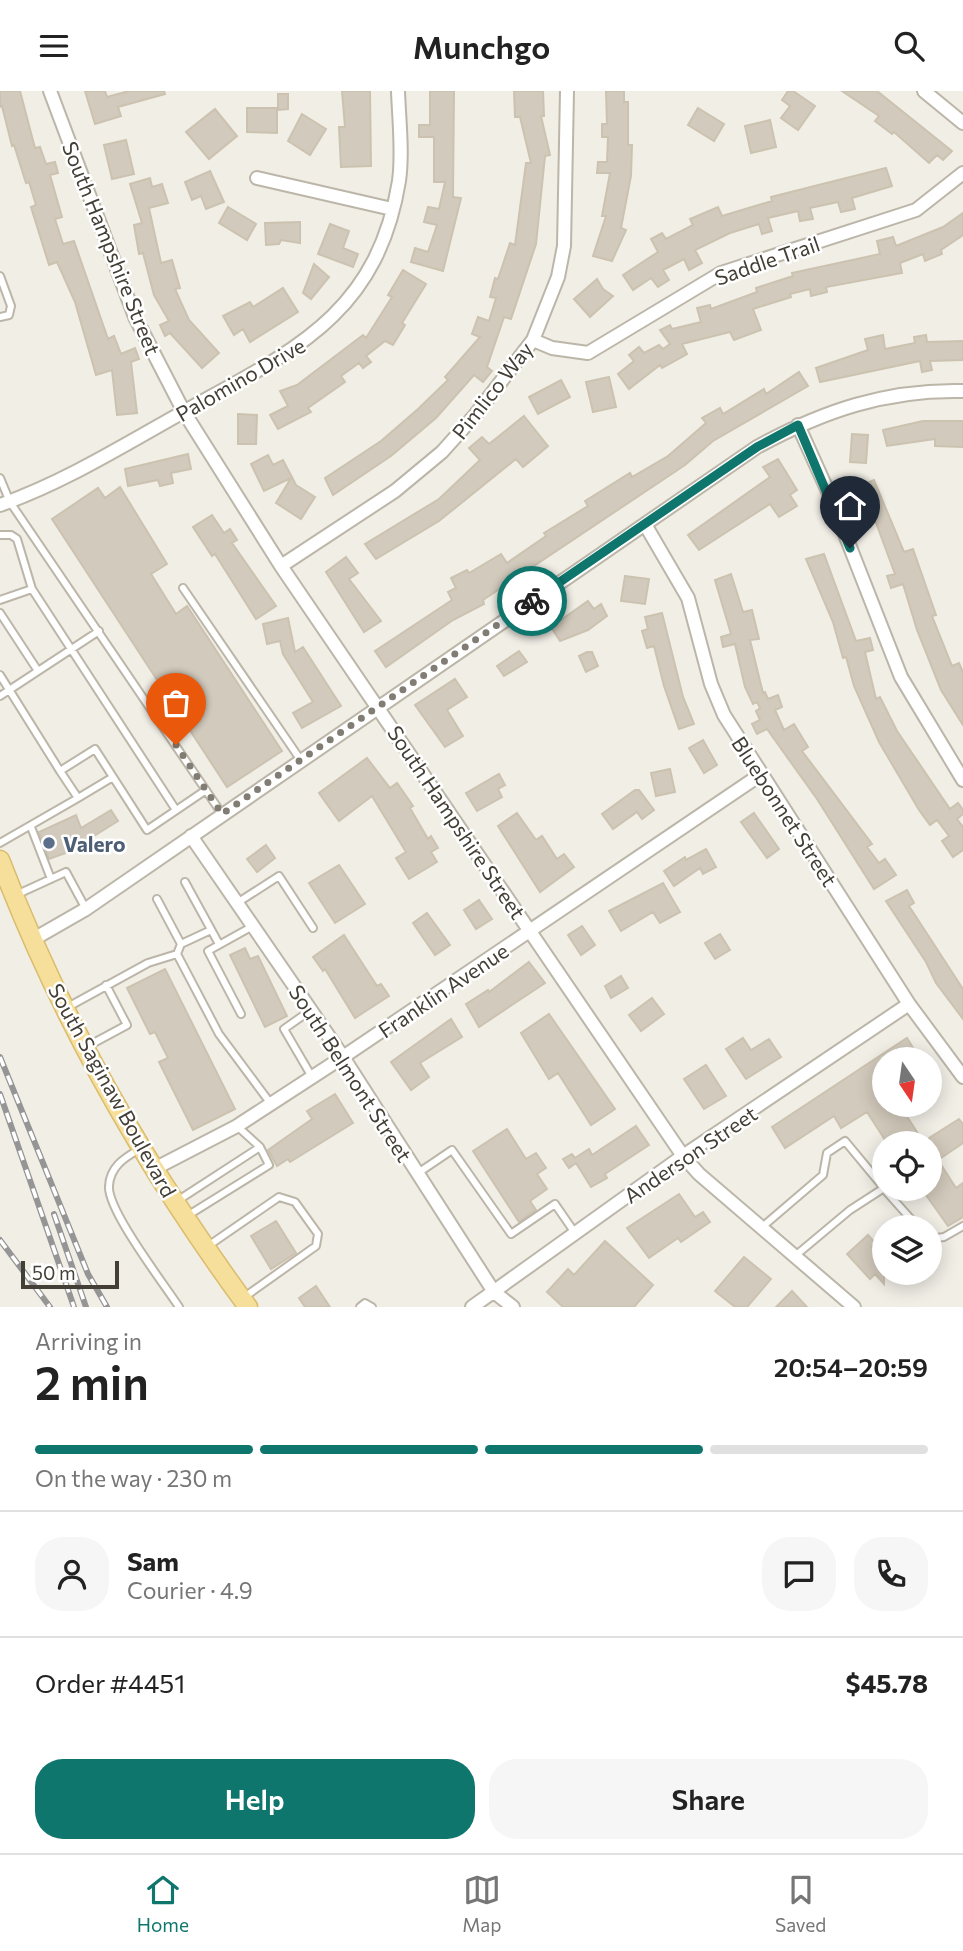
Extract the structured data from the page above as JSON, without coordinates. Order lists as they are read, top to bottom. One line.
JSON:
{"streets":{"main road":["South Saginaw Boulevard"],"street":["South Hampshire Street","Saddle Trail","Palomino Drive","Pimlico Way","Bluebonnet Street","Franklin Avenue","South Belmont Street","Anderson Street"]},"crossings":[["South Hampshire Street","Palomino Drive"],["South Hampshire Street","Pimlico Way"],["South Hampshire Street","Franklin Avenue"],["South Hampshire Street","Anderson Street"],["Saddle Trail","Pimlico Way"],["Bluebonnet Street","Franklin Avenue"],["Bluebonnet Street","Anderson Street"],["Franklin Avenue","South Belmont Street"],["Franklin Avenue","South Saginaw Boulevard"],["South Belmont Street","Anderson Street"]],"places":["Valero"],"scale_bar":"50 m","north":"bottom","page":{"header":"Munchgo","scale":"50 m","heading":["2 min","Arriving in","20:54–20:59"],"panel":["Sam","Courier · 4.9","Order #4451","$45.78"],"bar":"On the way · 230 m","buttons":["Help","Share"],"tabs":["Home","Map","Saved"]}}
